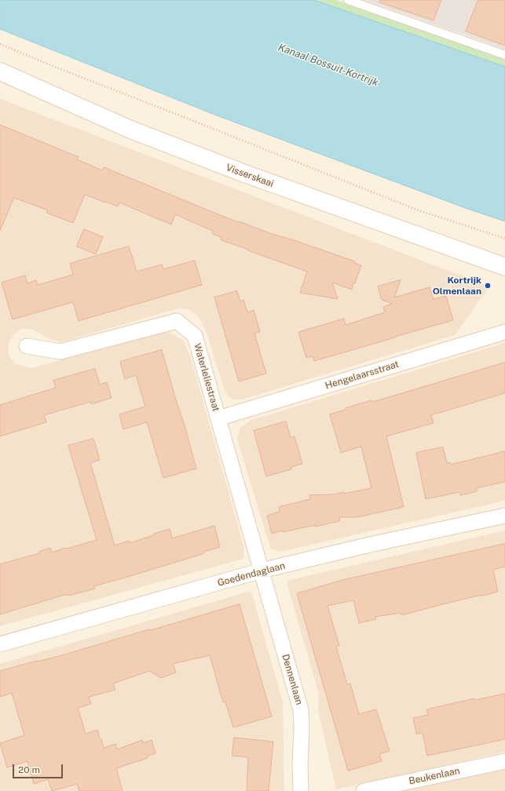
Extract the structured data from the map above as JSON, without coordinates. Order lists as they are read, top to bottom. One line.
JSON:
{"streets":{"street":["Visserskaai","Hengelaarsstraat","Waterleliestraat","Goedendaglaan","Dennenlaan","Beukenlaan"]},"crossings":[["Hengelaarsstraat","Waterleliestraat"],["Waterleliestraat","Goedendaglaan"],["Waterleliestraat","Dennenlaan"],["Goedendaglaan","Dennenlaan"]],"water":["Kanaal Bossuit-Kortrijk"],"places":["Kortrijk Olmenlaan"],"scale_bar":"20 m"}
